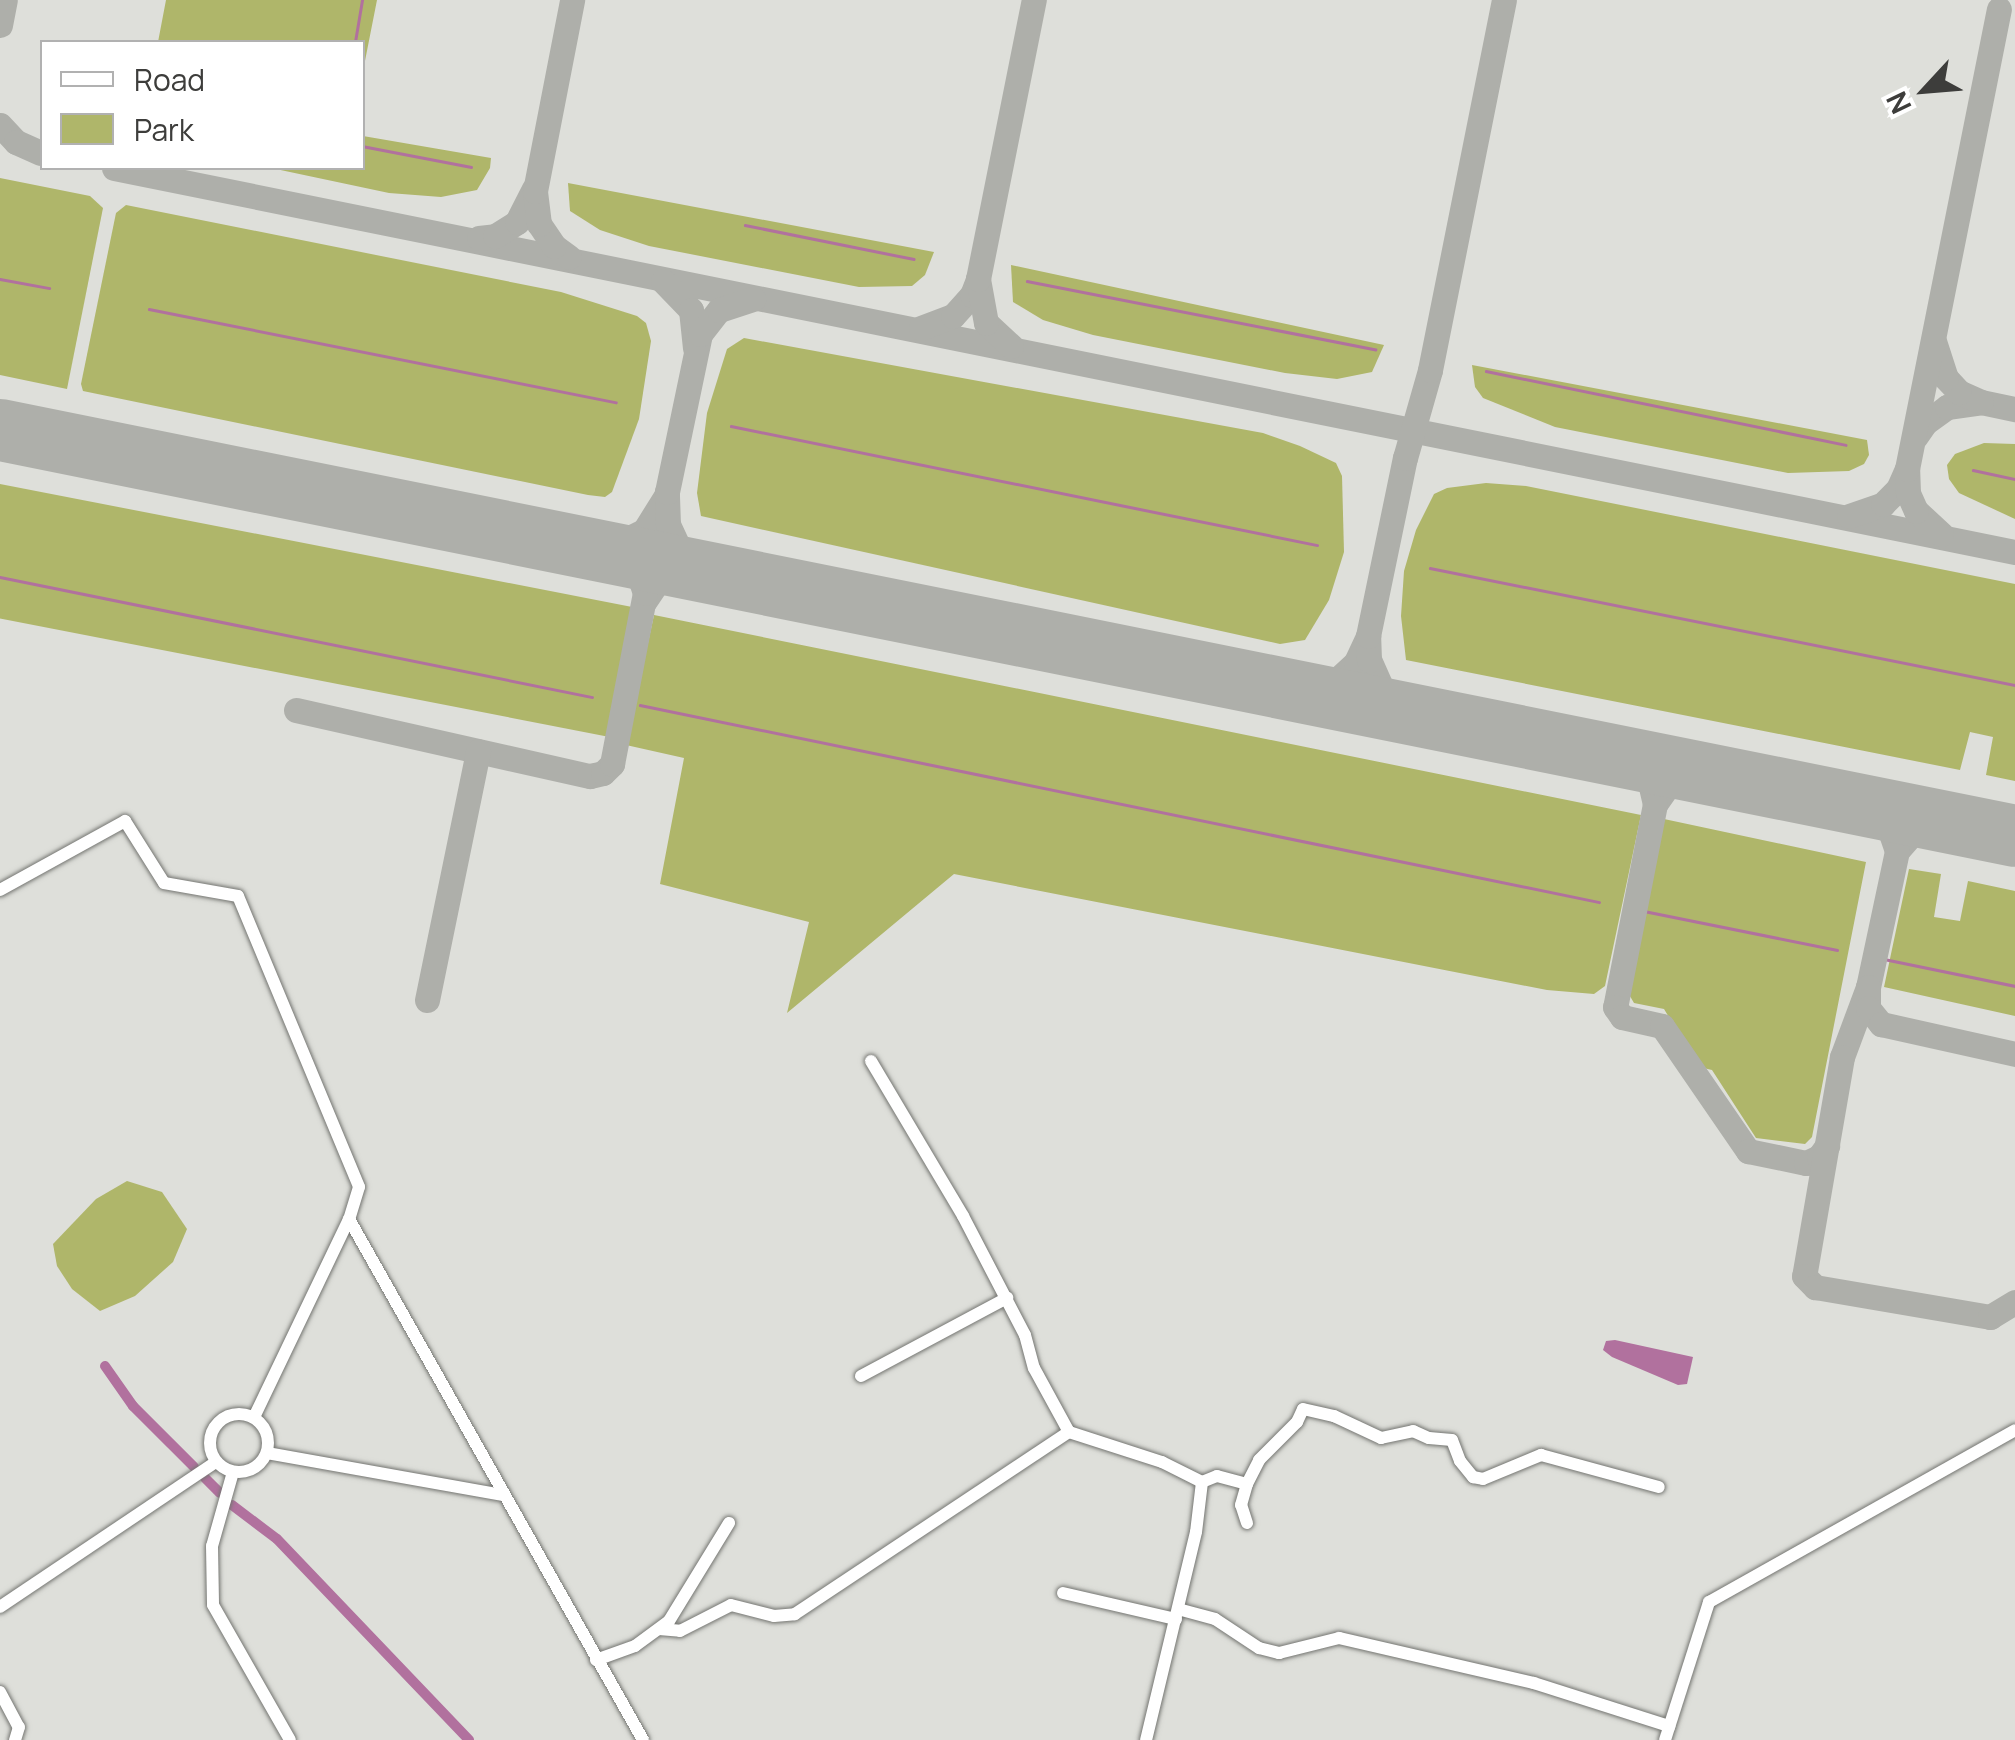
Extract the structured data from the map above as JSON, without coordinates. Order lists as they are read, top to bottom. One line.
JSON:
{"legend":["Road","Park"],"north":"bottom left"}
